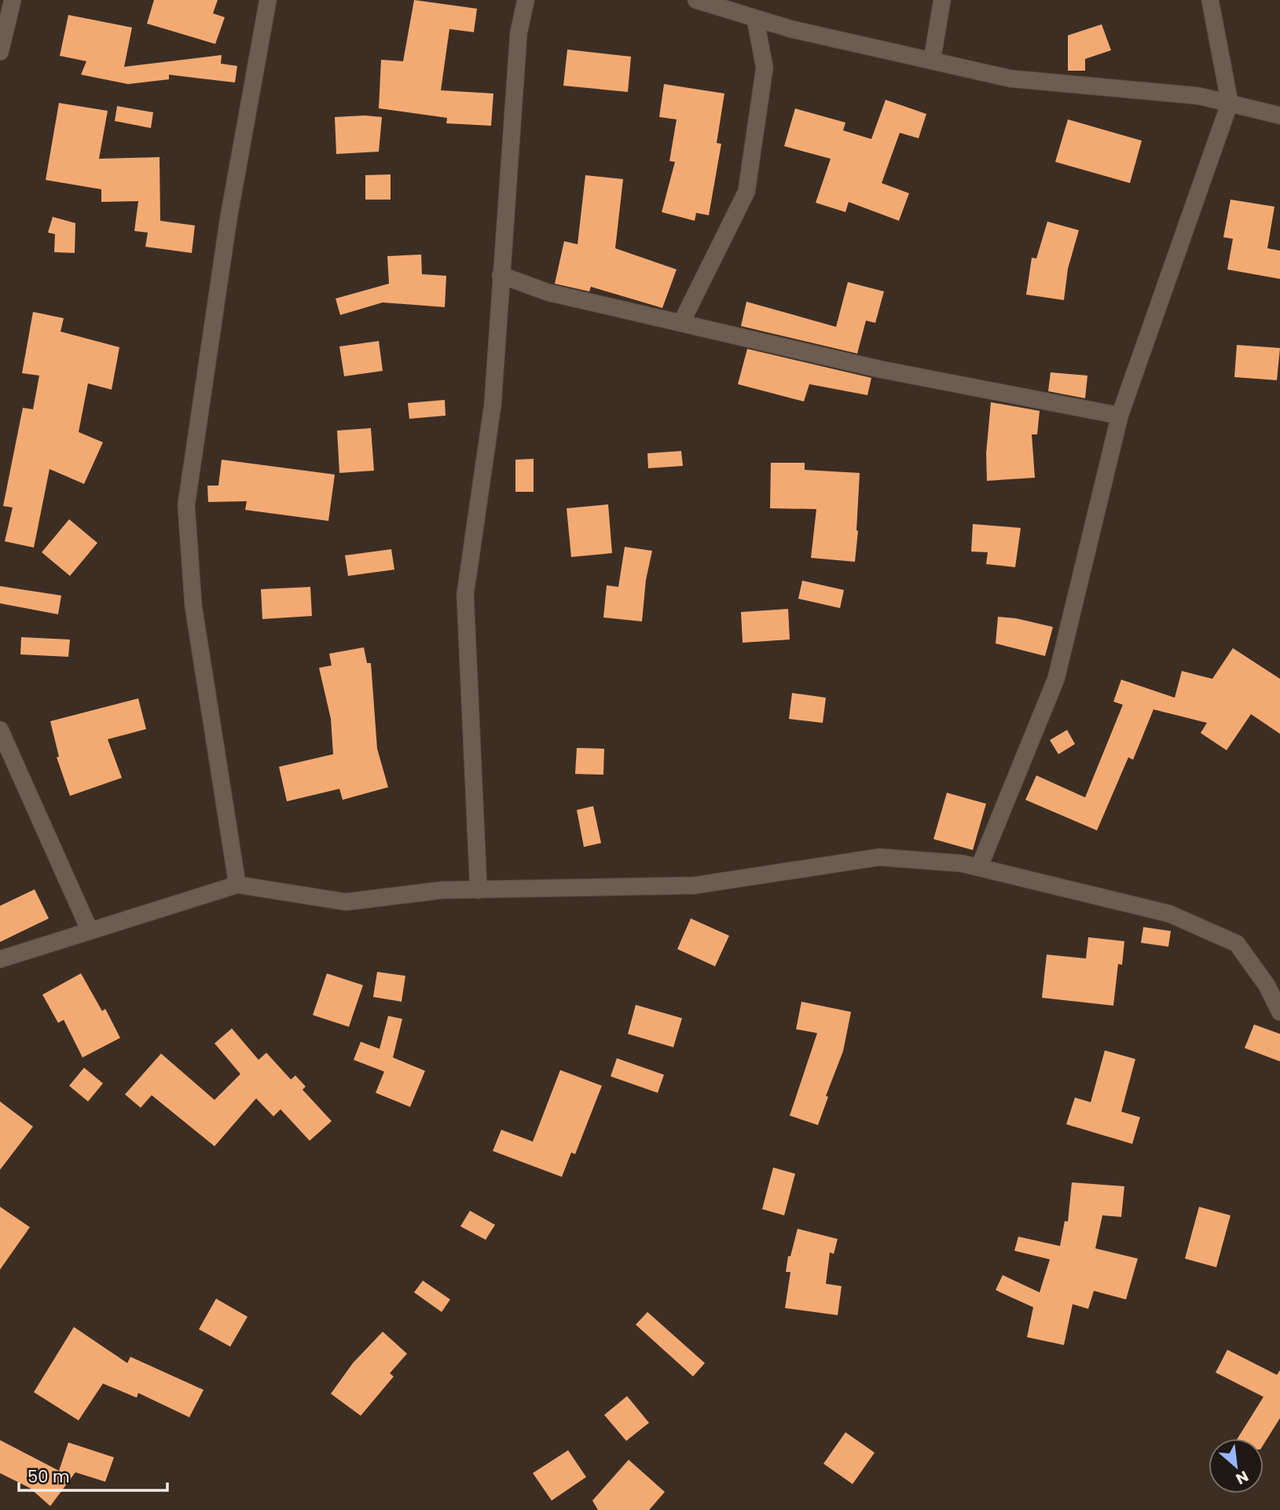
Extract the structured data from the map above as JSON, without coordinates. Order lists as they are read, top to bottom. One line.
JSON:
{"scale_bar":"50 m","north":"bottom right"}
